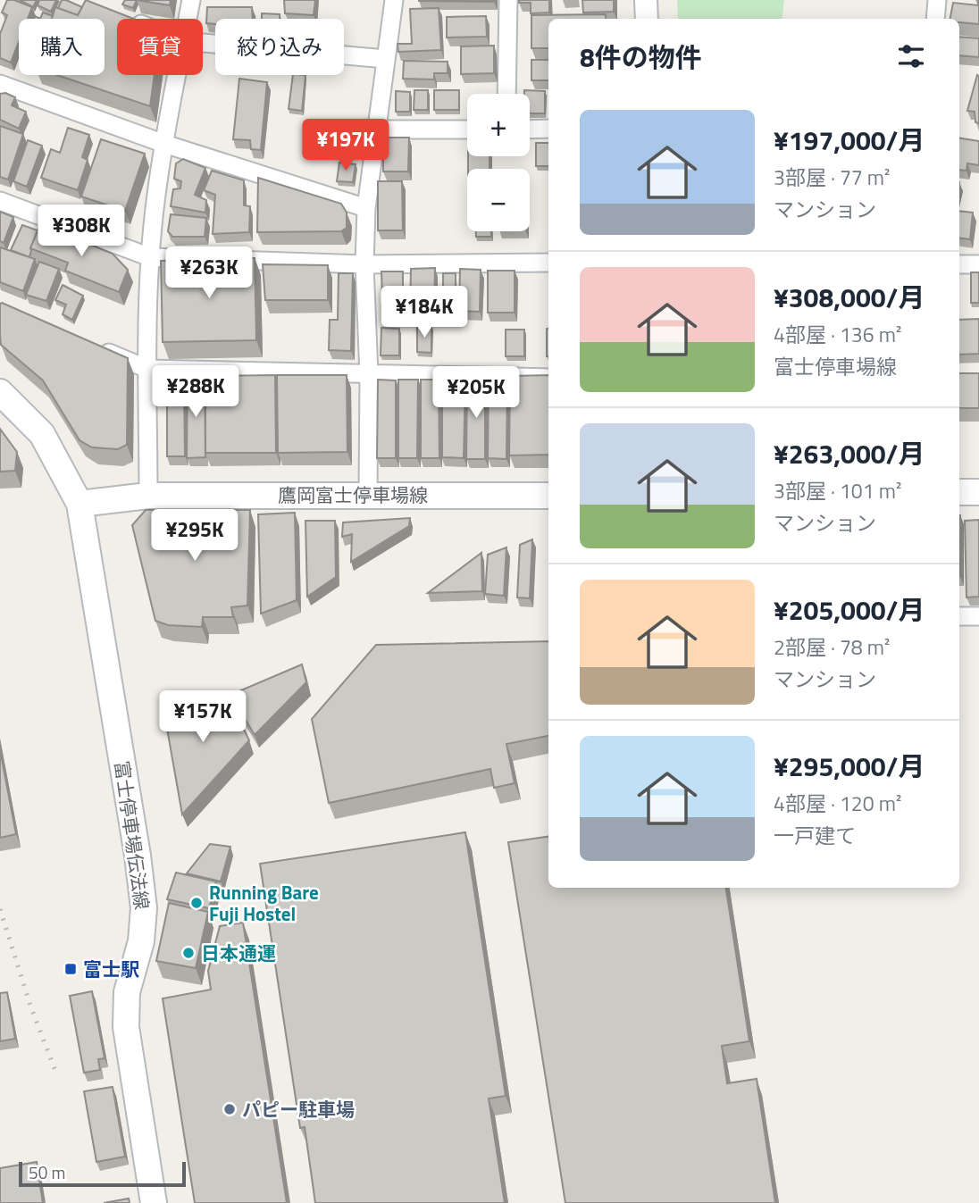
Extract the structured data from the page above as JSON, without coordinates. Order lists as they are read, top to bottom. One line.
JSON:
{"streets":{"main road":["鷹岡富士停車場線","富士停車場伝法線"]},"crossings":[["鷹岡富士停車場線","富士停車場伝法線"]],"places":{"other":["Running Bare Fuji Hostel","日本通運","パピー駐車場"],"transit":["富士駅"]},"scale_bar":"50 m","page":{"chip":["購入","賃貸","絞り込み"],"heading":"8件の物件","map_buttons":["+","−"],"list":[{"name":"¥197,000/月","note":"3部屋 · 77 m² · マンション"},{"name":"¥308,000/月","note":"4部屋 · 136 m² · 富士停車場線"},{"name":"¥263,000/月","note":"3部屋 · 101 m² · マンション"},{"name":"¥205,000/月","note":"2部屋 · 78 m² · マンション"},{"name":"¥295,000/月","note":"4部屋 · 120 m² · 一戸建て"}],"price":["¥197K","¥308K","¥263K","¥184K","¥288K","¥205K","¥295K","¥157K"],"scale":"50 m"}}
